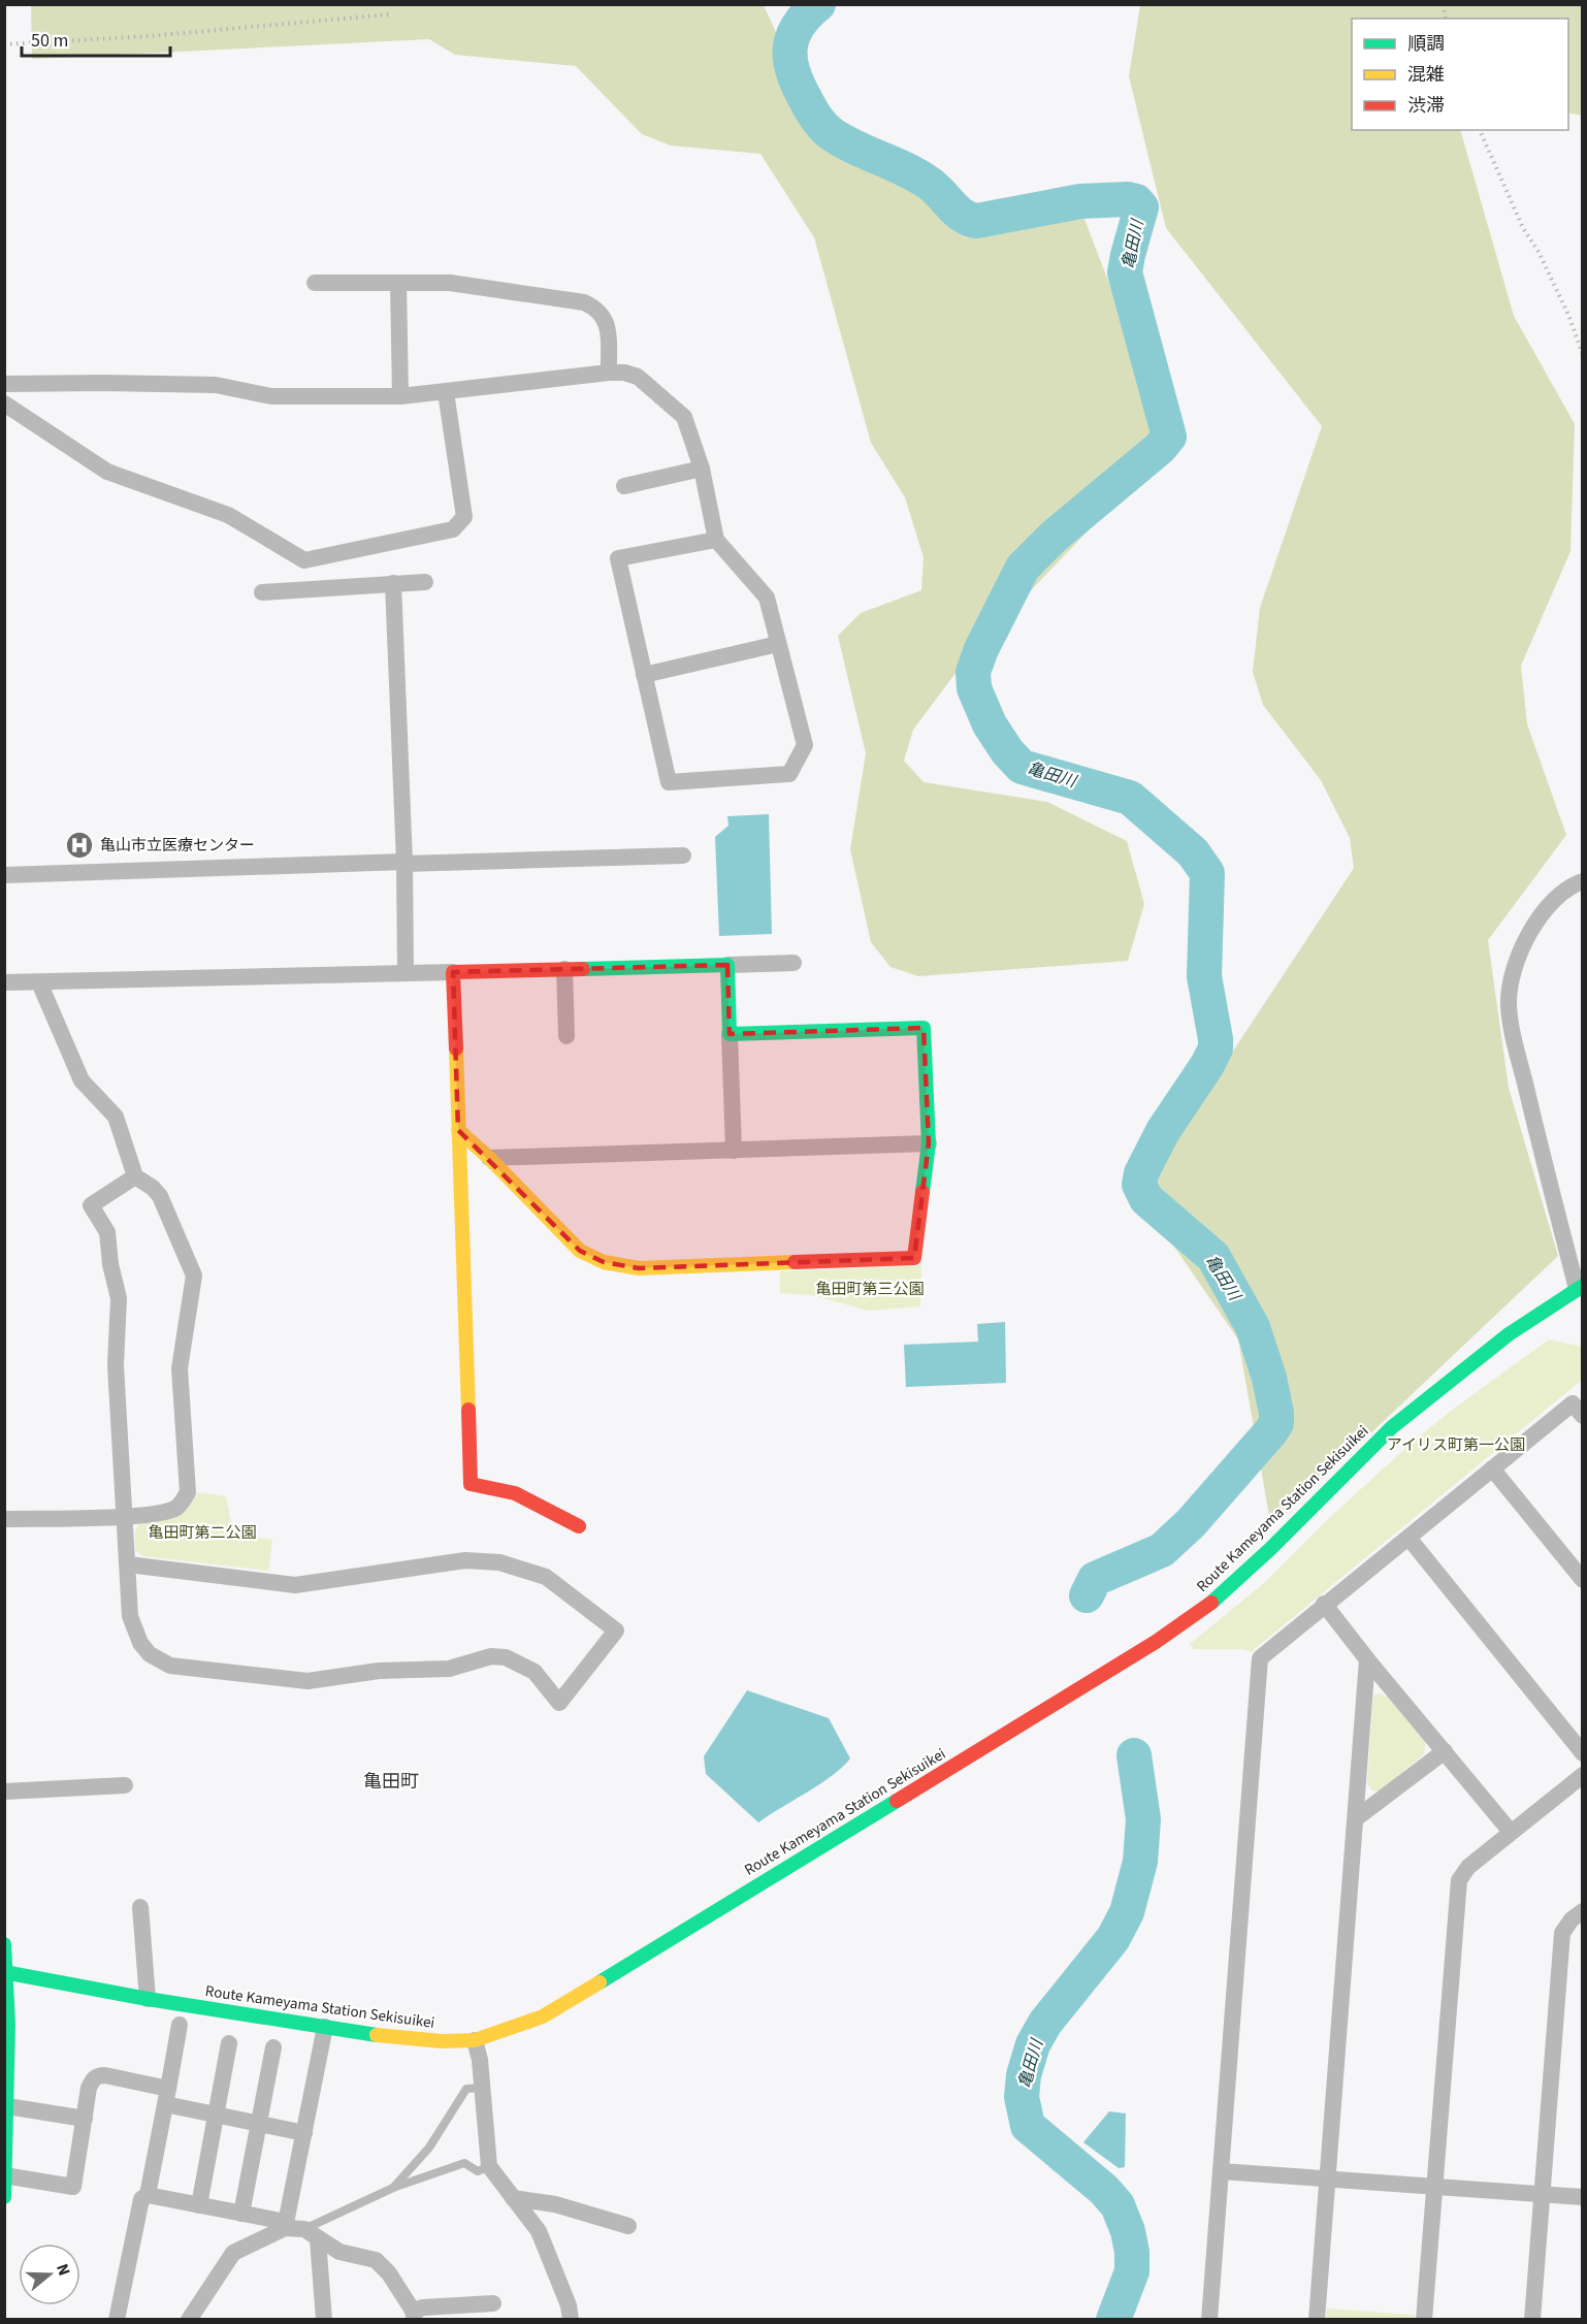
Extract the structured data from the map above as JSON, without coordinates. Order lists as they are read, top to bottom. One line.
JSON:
{"streets":{"street":["Route Kameyama Station Sekisuikei"]},"districts":["亀田町"],"water":["亀田川"],"parks":["亀田町第三公園","アイリス町第一公園","亀田町第二公園"],"places":{"hospital":["亀山市立医療センター"]},"legend":["順調","混雑","渋滞"],"scale_bar":"50 m","north":"right"}
